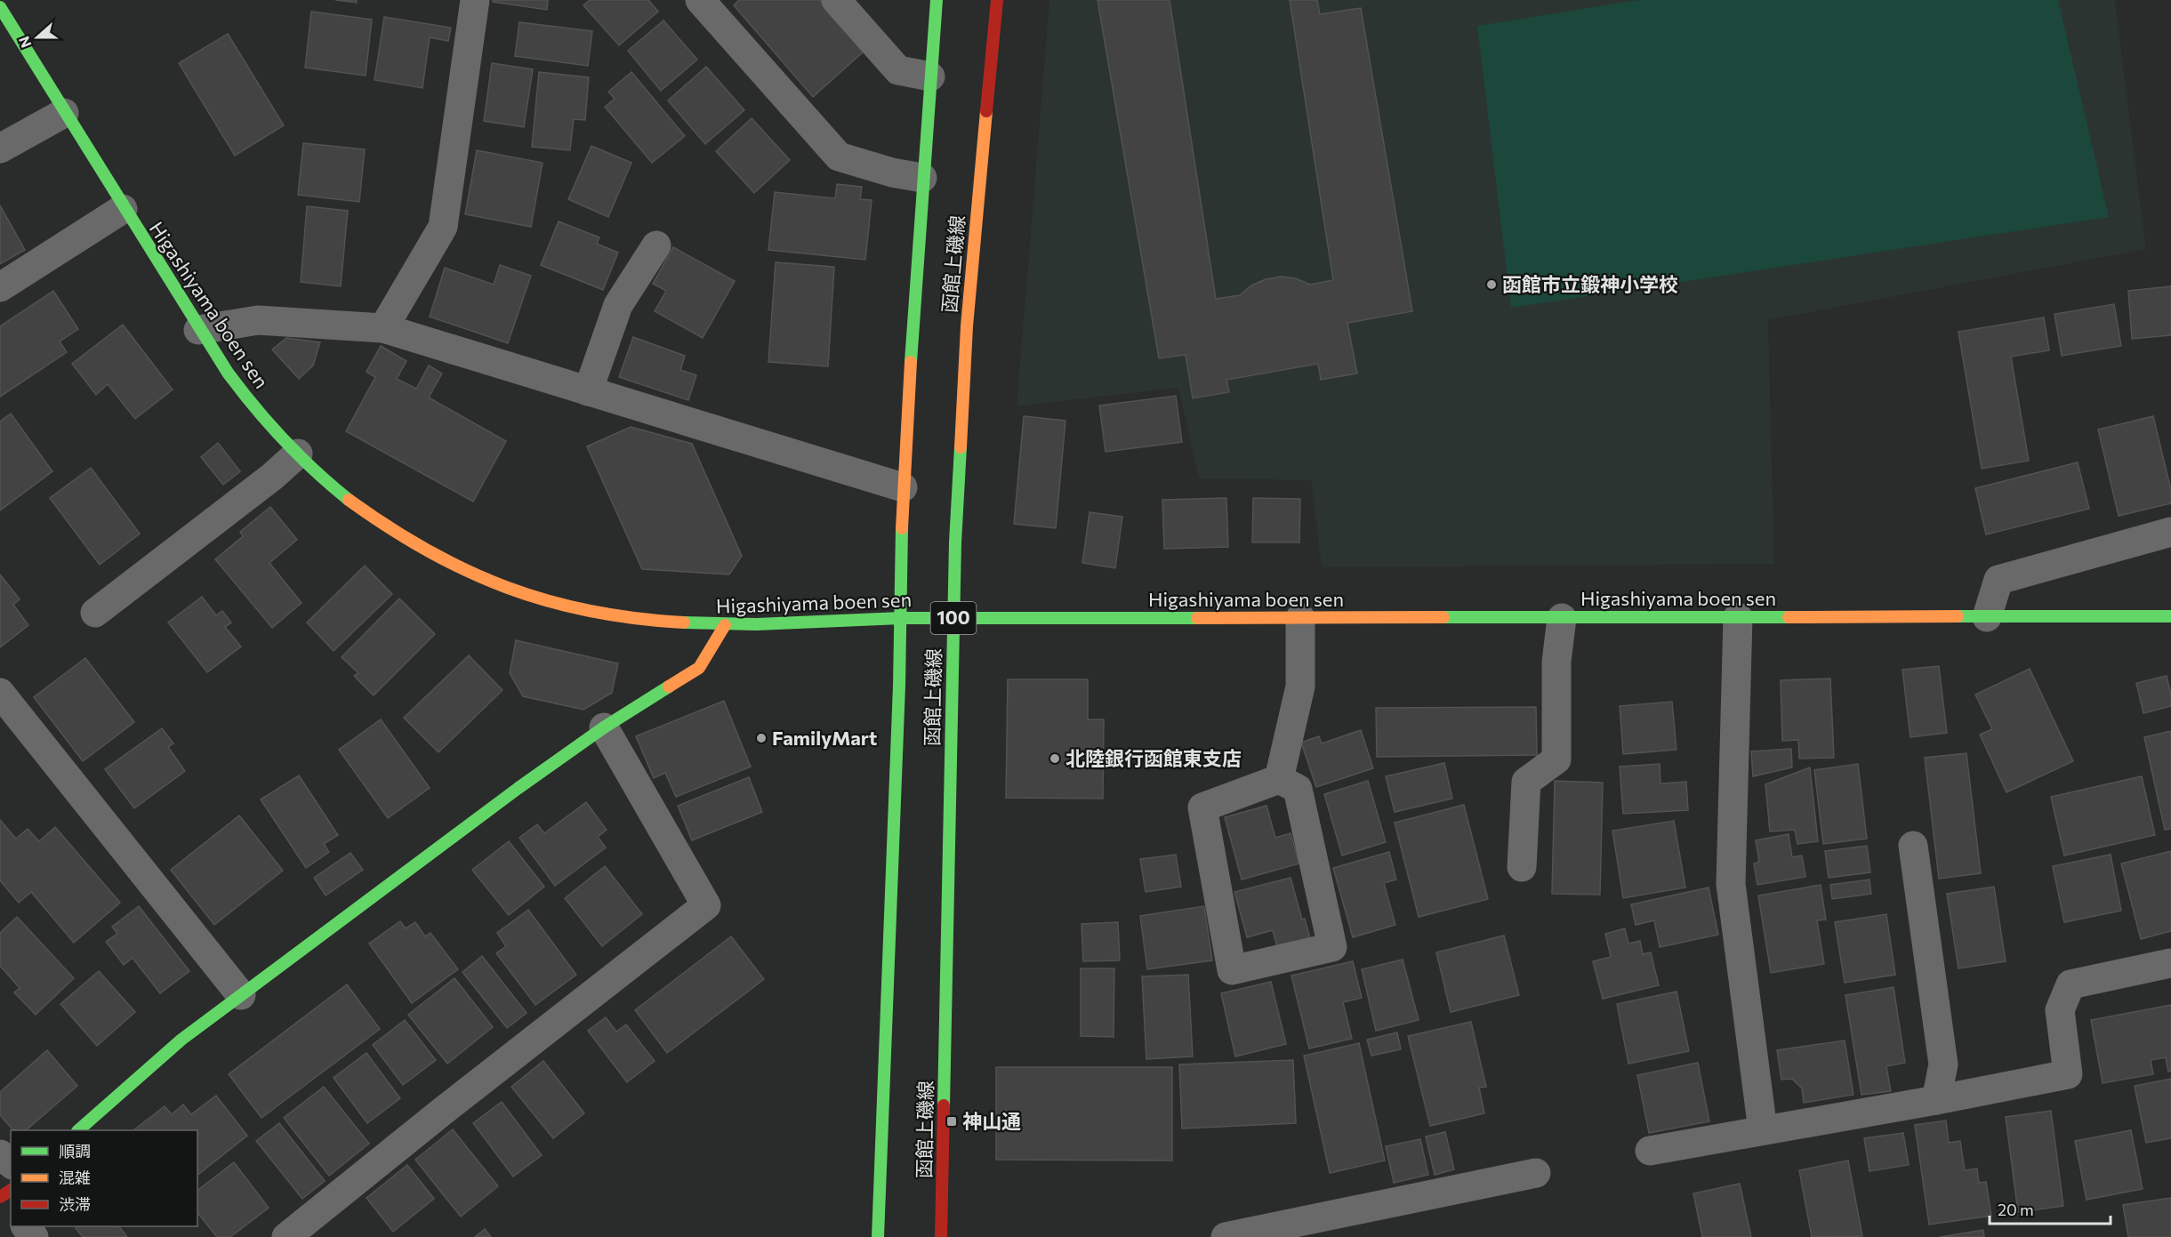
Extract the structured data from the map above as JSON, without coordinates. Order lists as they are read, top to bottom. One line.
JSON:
{"streets":{"street":["函館上磯線","Higashiyama boen sen","100"]},"crossings":[["函館上磯線","Higashiyama boen sen"]],"places":{"other":["函館市立鍛神小学校","FamilyMart","北陸銀行函館東支店"],"transit":["神山通"]},"legend":["順調","混雑","渋滞"],"scale_bar":"20 m","north":"left"}
